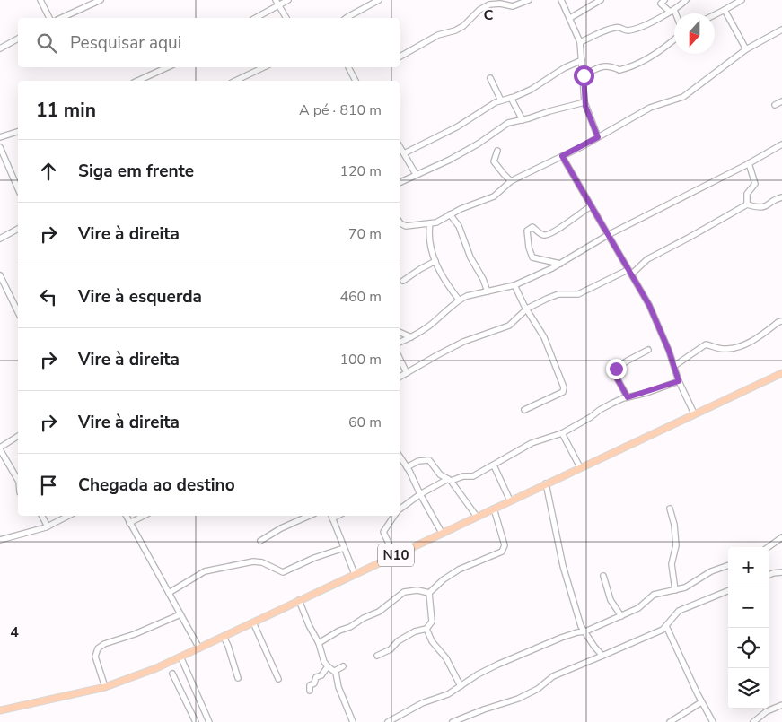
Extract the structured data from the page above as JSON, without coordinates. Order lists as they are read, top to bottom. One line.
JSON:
{"streets":{"main road":["N10"]},"north":"bottom","page":{"search":"Pesquisar aqui","heading":["11 min","A pé · 810 m"],"list":[["Siga em frente","120 m"],["Vire à direita","70 m"],["Vire à esquerda","460 m"],["Vire à direita","100 m"],["Vire à direita","60 m"],"Chegada ao destino"],"map_buttons":["+","−"]},"grid":{"columns":["C"],"rows":["4"]}}
